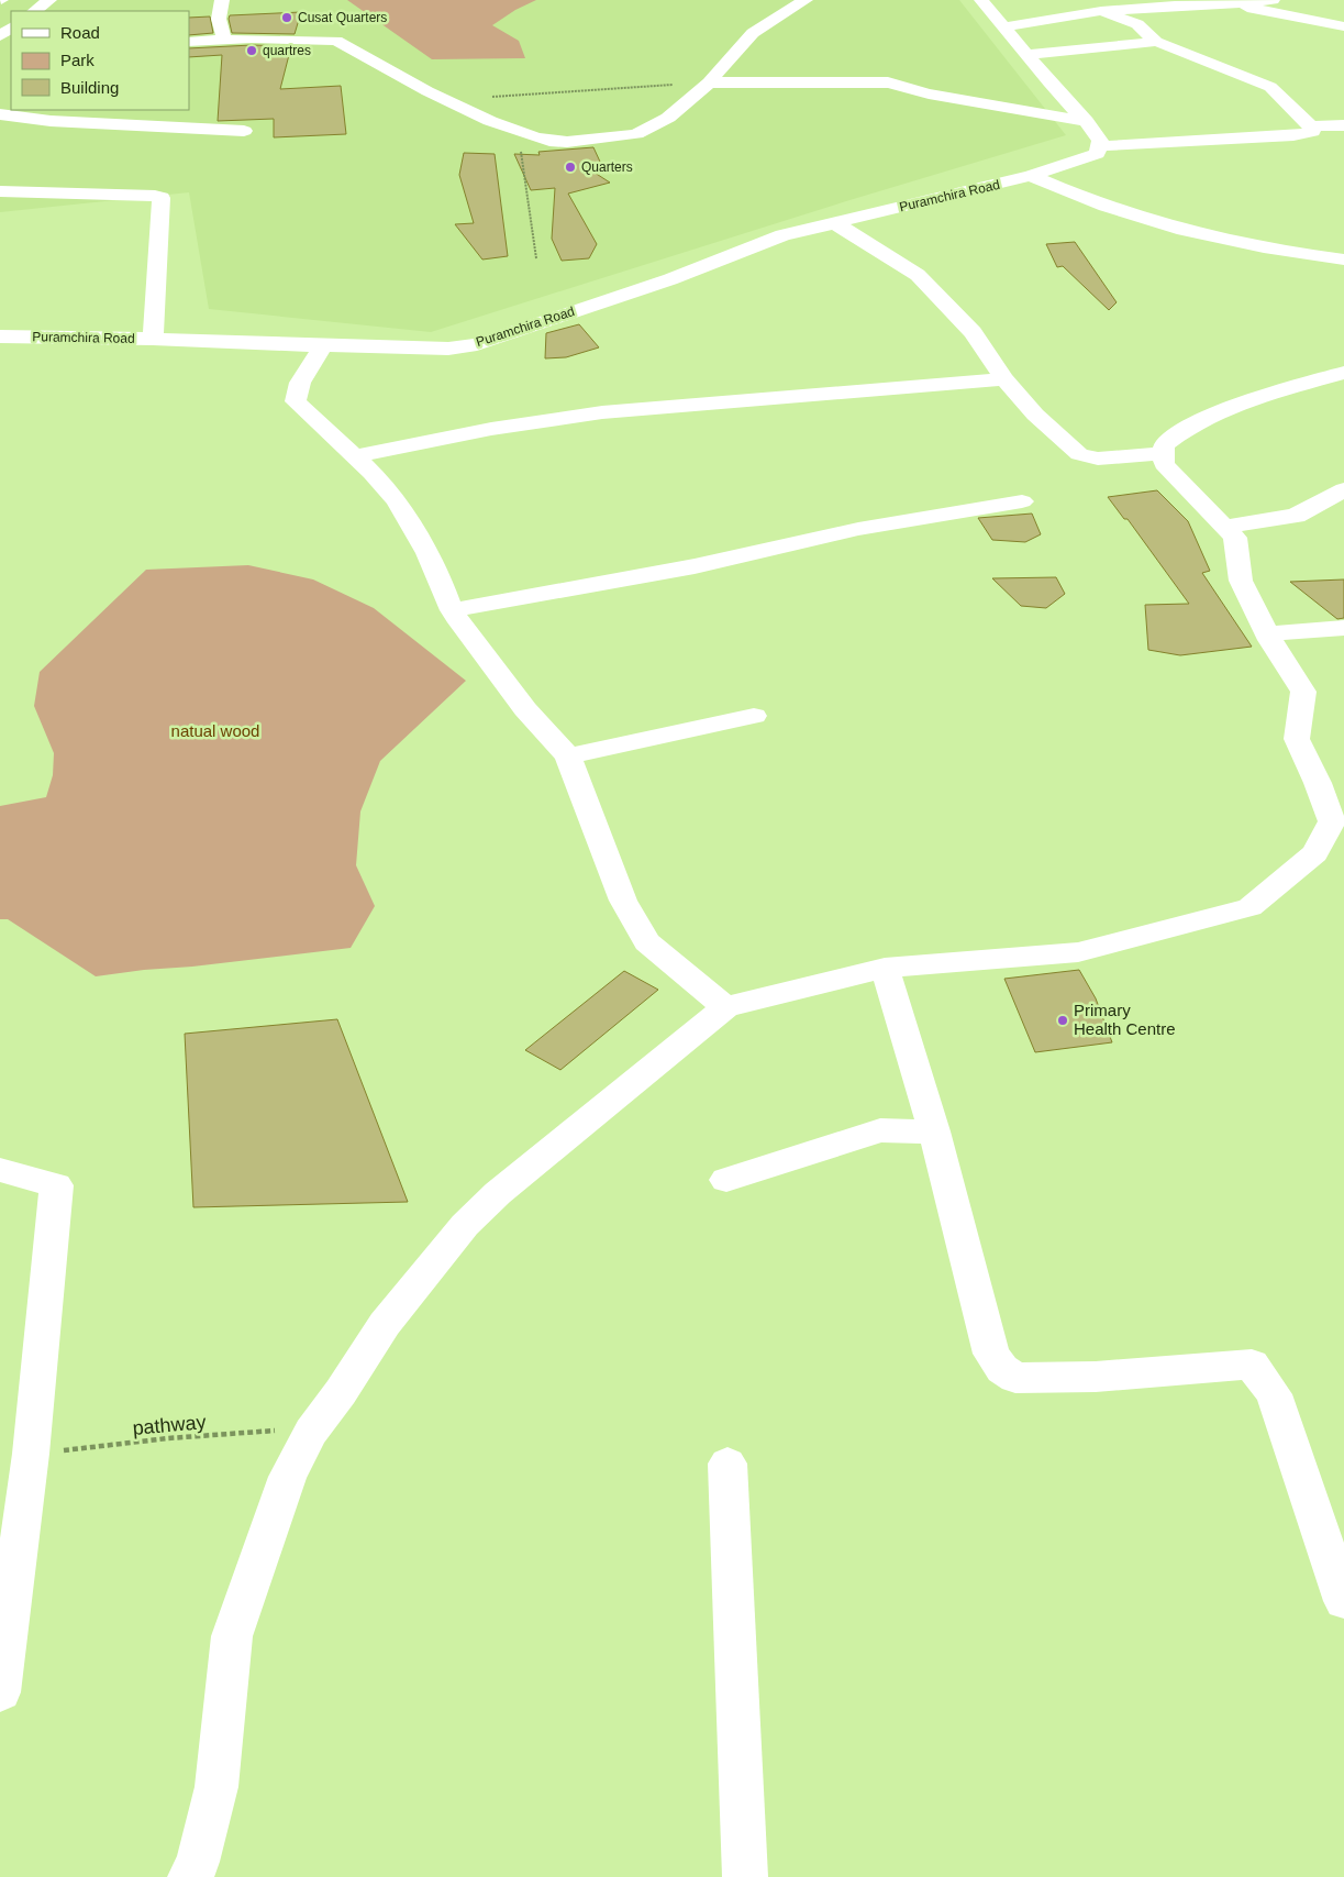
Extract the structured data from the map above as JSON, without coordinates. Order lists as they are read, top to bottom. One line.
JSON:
{"streets":{"street":["Puramchira Road"],"path":["pathway"]},"parks":["natual wood"],"places":["Cusat Quarters","quartres","Quarters","Primary Health Centre"],"legend":["Road","Park","Building"]}
